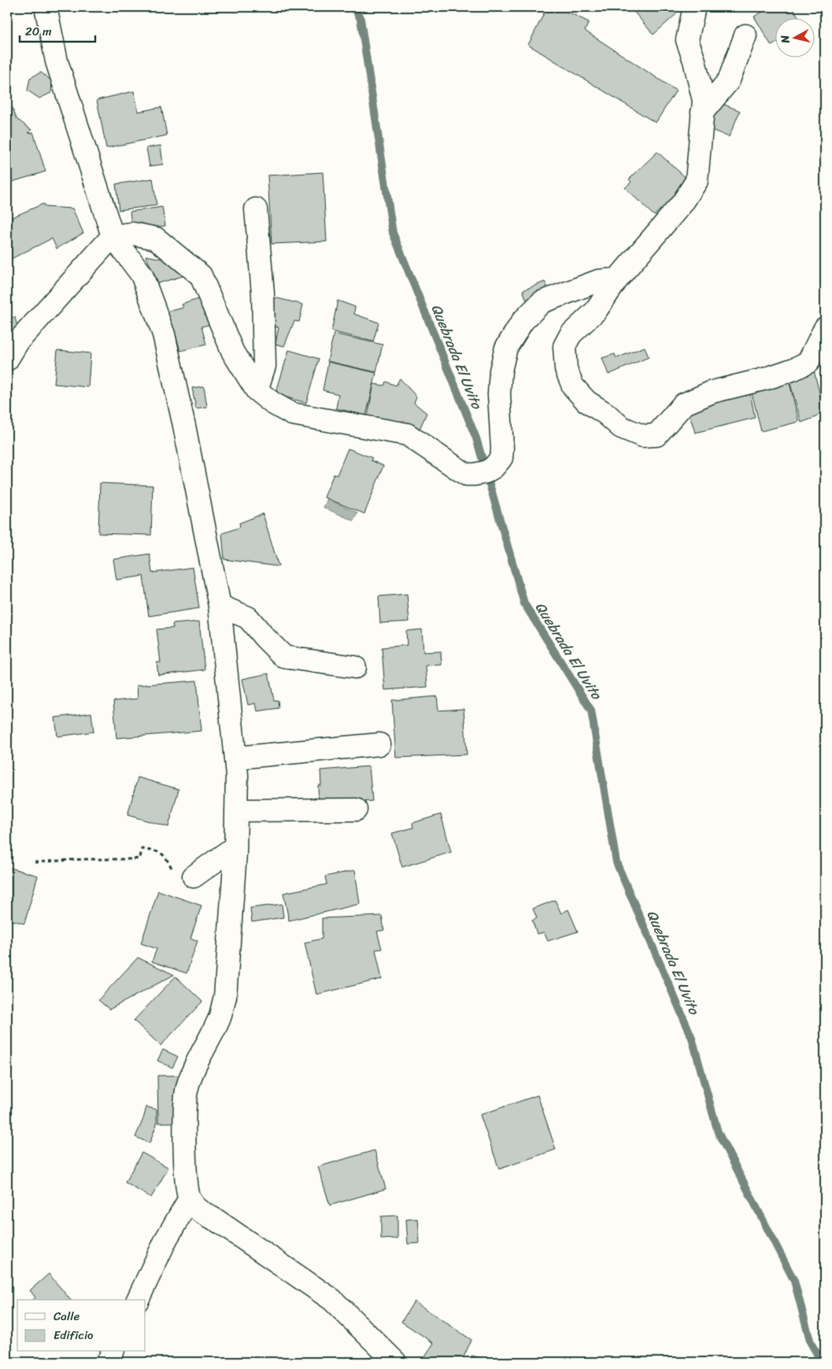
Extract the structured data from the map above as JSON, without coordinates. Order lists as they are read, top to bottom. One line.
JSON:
{"water":["Quebrada El Uvito"],"legend":["Calle","Edificio"],"scale_bar":"20 m","north":"left"}
